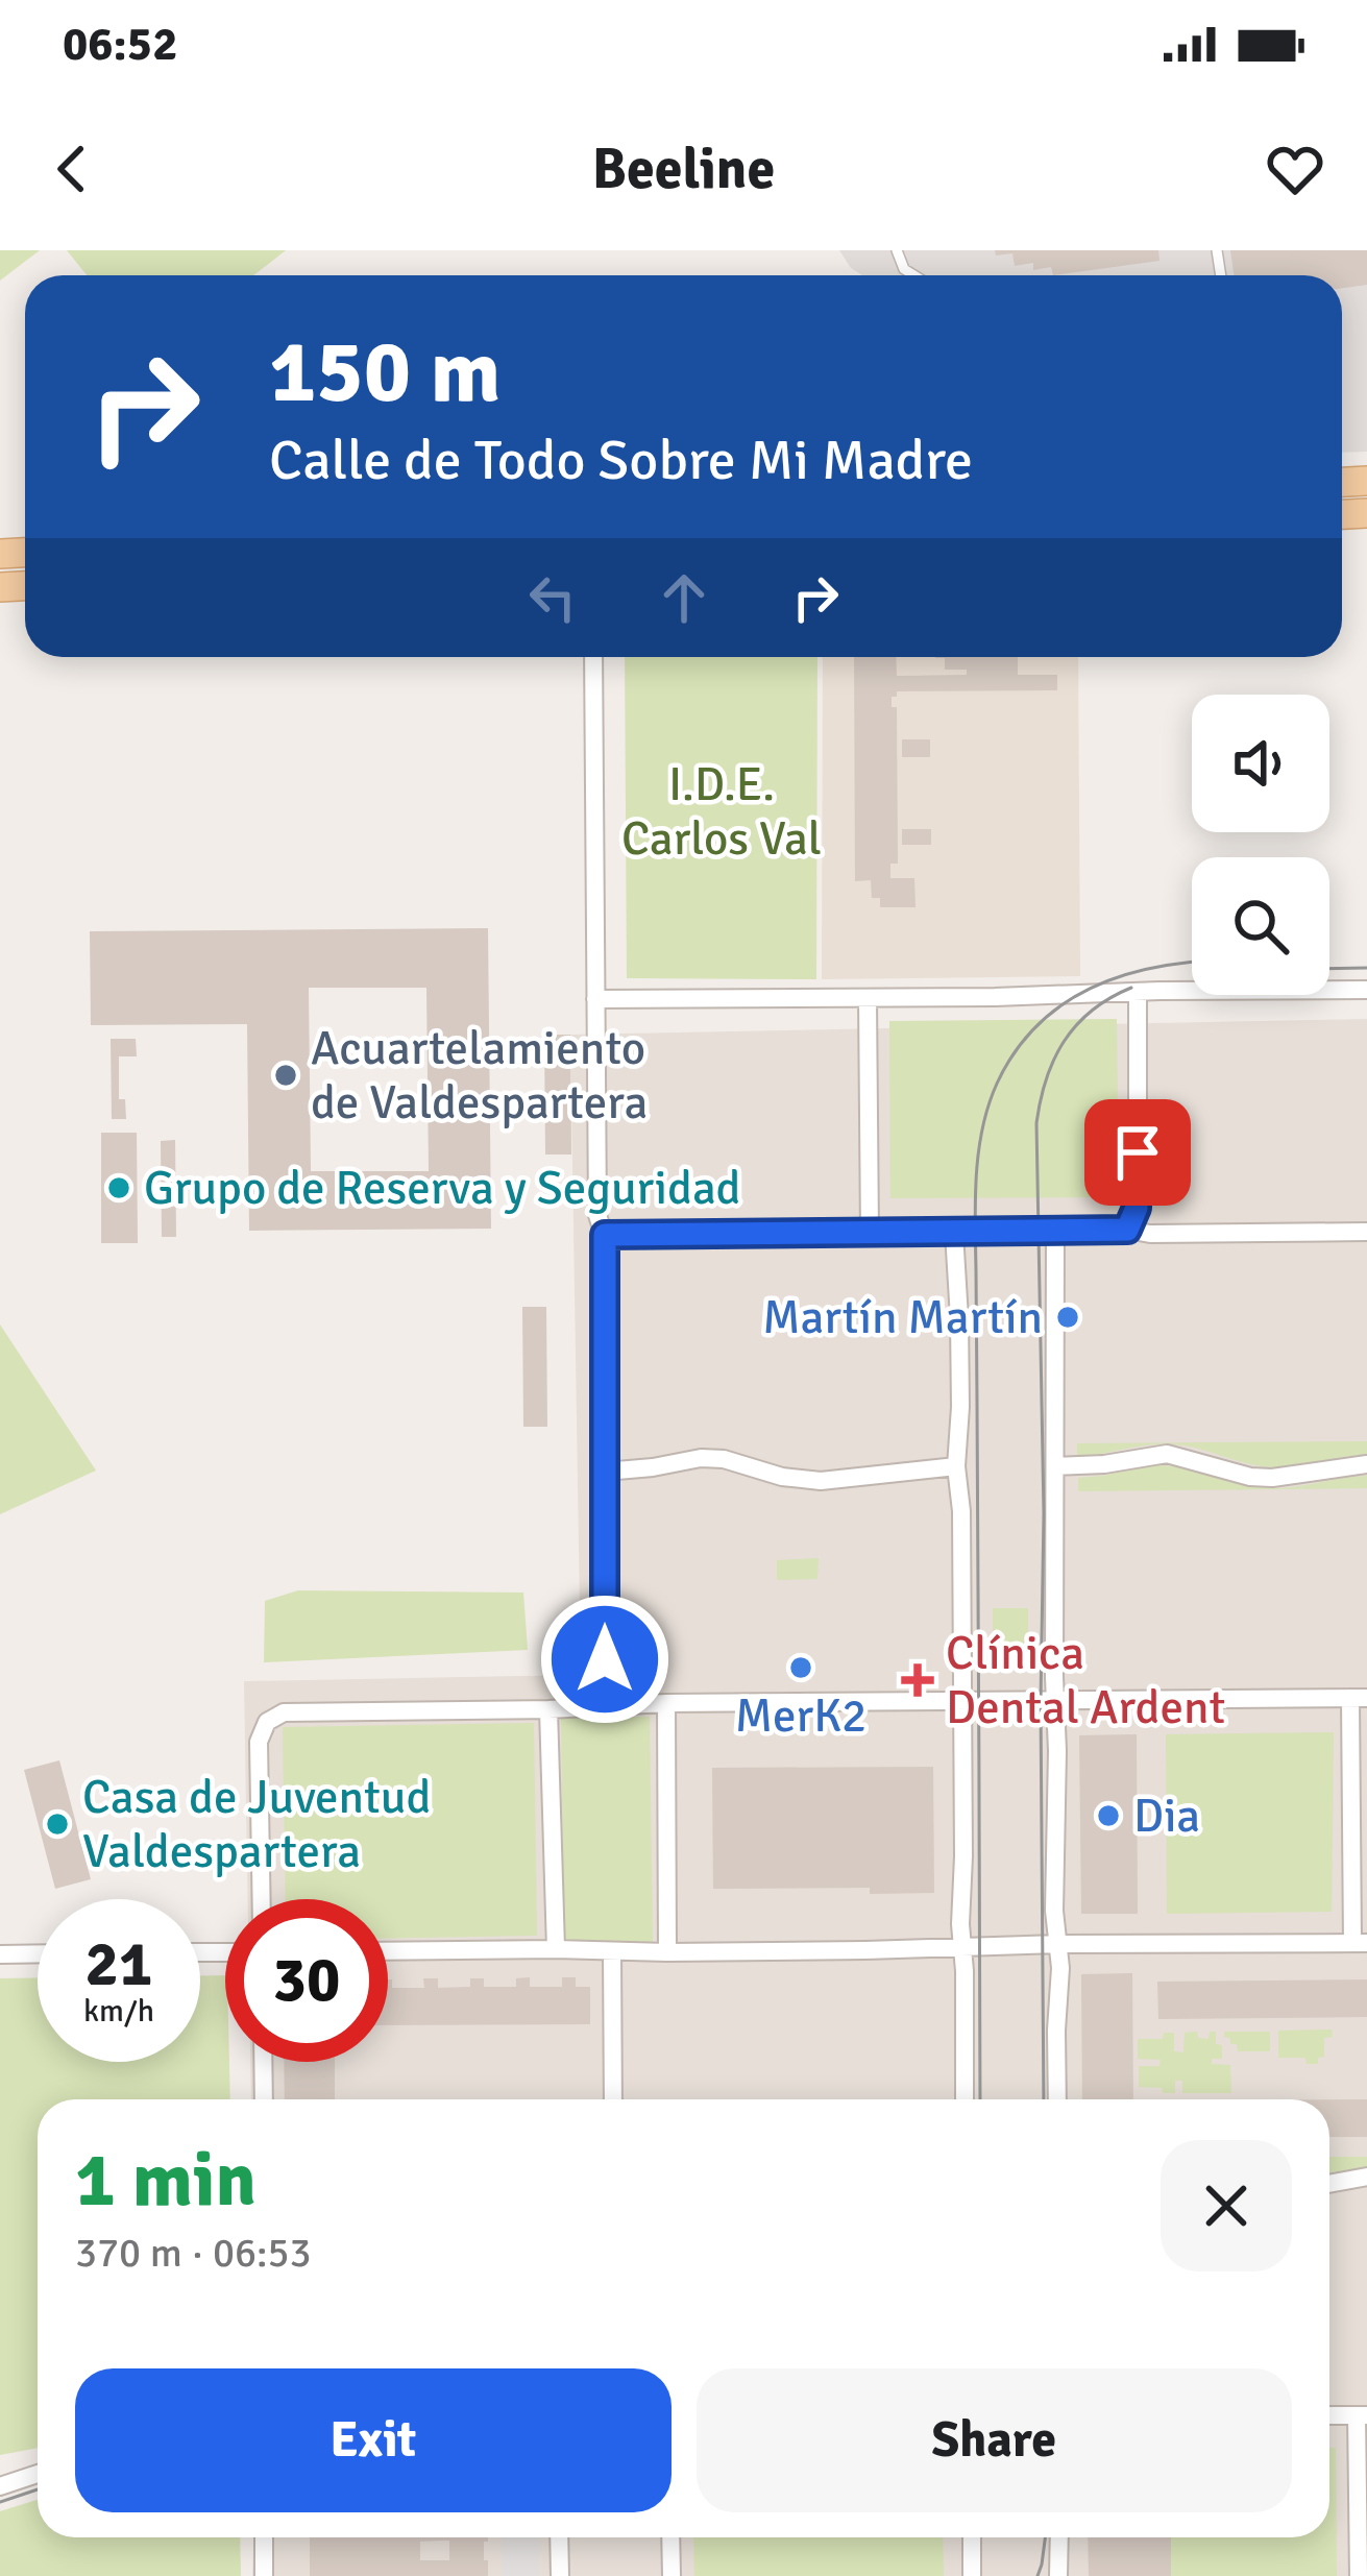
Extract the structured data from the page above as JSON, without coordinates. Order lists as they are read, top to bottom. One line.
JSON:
{"parks":["I.D.E. Carlos Val"],"places":{"other":["Acuartelamiento de Valdespartera","Grupo de Reserva y Seguridad","Martín Martín","MerK2","Dia","Casa de Juventud Valdespartera"],"health":["Clínica Dental Ardent"]},"page":{"status":"06:52","header":"Beeline","turn":["150 m","Calle de Todo Sobre Mi Madre"],"speed":"21 km/h","limit":"30","heading":["1 min","370 m · 06:53"],"buttons":["Exit","Share"]}}
